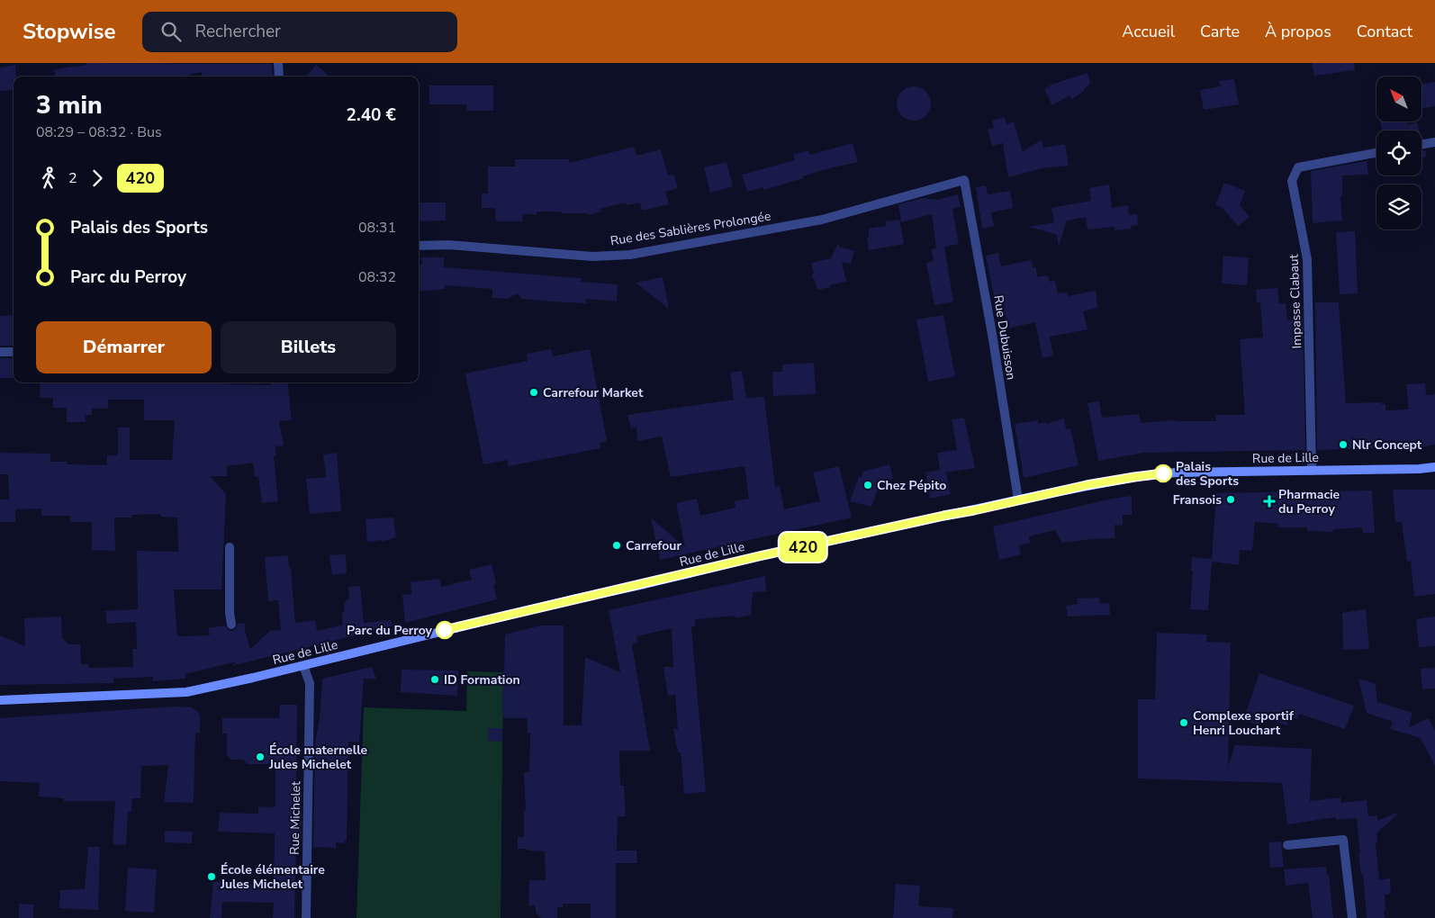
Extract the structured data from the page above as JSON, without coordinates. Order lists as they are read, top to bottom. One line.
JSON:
{"streets":{"main road":["Rue de Lille"],"street":["Rue des Sablières Prolongée","Impasse Clabaut","Rue Dubuisson","Rue Michelet"]},"crossings":[["Rue des Sablières Prolongée","Rue Dubuisson"],["Impasse Clabaut","Rue de Lille"],["Rue Dubuisson","Rue de Lille"],["Rue de Lille","Rue Michelet"]],"places":{"other":["Carrefour Market","Nlr Concept","Palais des Sports","Chez Pépito","Fransois","Carrefour","Parc du Perroy","ID Formation","Complexe sportif Henri Louchart","École maternelle Jules Michelet","École élémentaire Jules Michelet"],"health":["Pharmacie du Perroy"]},"lines":["bus line 420"],"north":"top left","page":{"header":"Stopwise","search":"Rechercher","nav":["Accueil","Carte","À propos","Contact"],"on_map":"420","heading":["3 min","08:29 – 08:32 · Bus","2.40 €"],"legs":["2","420"],"list":[{"name":"Palais des Sports","value":"08:31"},{"name":"Parc du Perroy","value":"08:32"}],"buttons":["Démarrer","Billets"]}}
